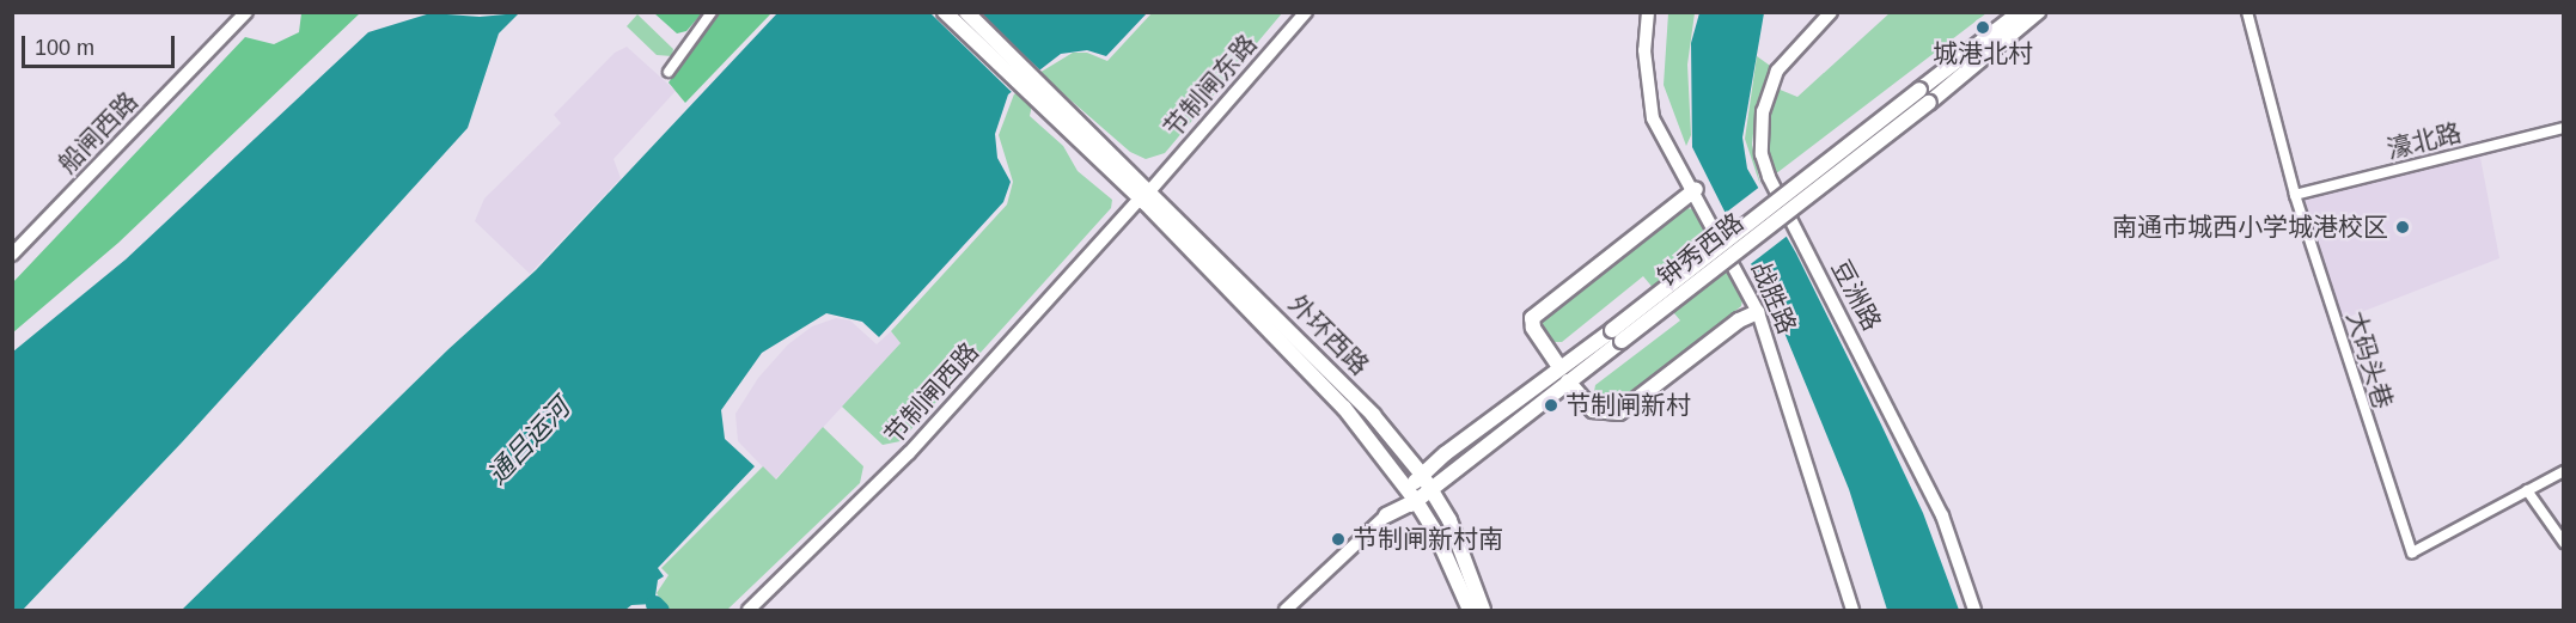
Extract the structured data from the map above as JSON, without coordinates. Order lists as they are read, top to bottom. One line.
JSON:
{"streets":{"main road":["钟秀西路","外环西路"],"street":["节制闸东路","船闸西路","濠北路","豆洲路","战胜路","大码头巷","节制闸西路"]},"crossings":[["节制闸东路","外环西路"],["节制闸东路","节制闸西路"],["濠北路","大码头巷"],["钟秀西路","外环西路"],["外环西路","节制闸西路"]],"water":["通吕运河"],"places":["城港北村","南通市城西小学城港校区","节制闸新村","节制闸新村南"],"scale_bar":"100 m"}
